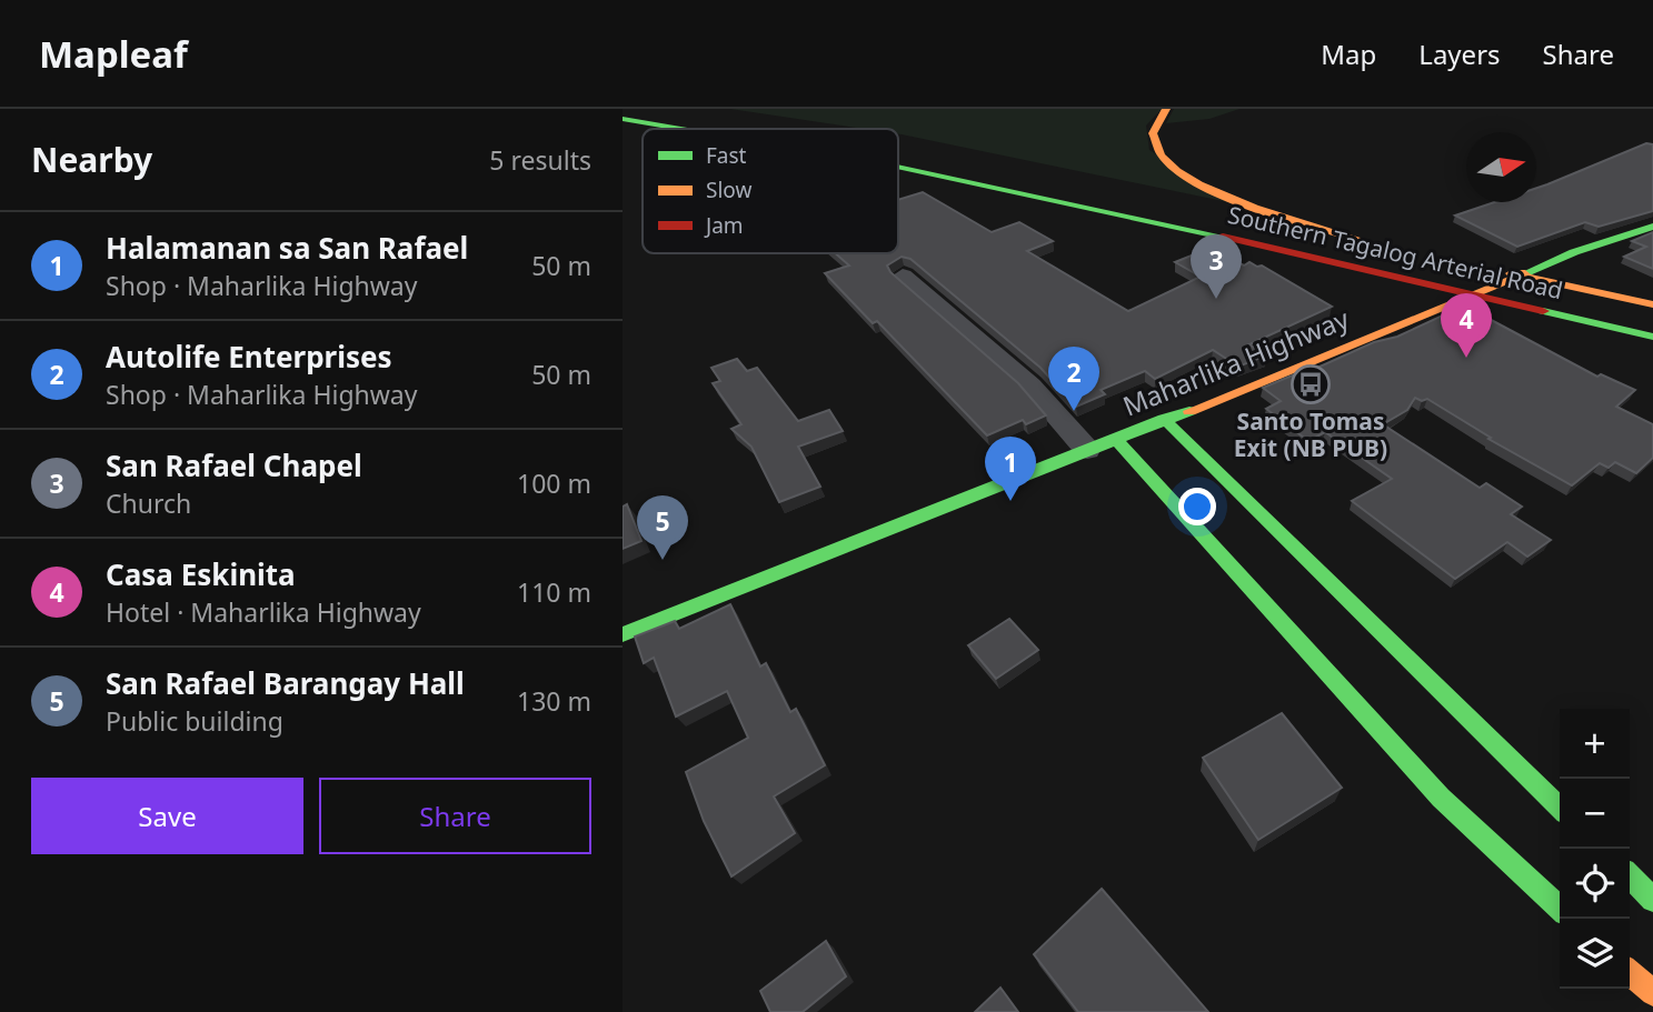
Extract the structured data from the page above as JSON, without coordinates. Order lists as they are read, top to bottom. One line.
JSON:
{"streets":{"highway":["Southern Tagalog Arterial Road","Maharlika Highway"]},"places":{"bus stop":["Santo Tomas Exit (NB PUB)"]},"legend":["Fast","Slow","Jam"],"north":"right","page":{"header":"Mapleaf","nav":["Map","Layers","Share"],"heading":["Nearby","5 results"],"list":[{"mark":"1","name":"Halamanan sa San Rafael","note":"Shop · Maharlika Highway","value":"50 m"},{"mark":"2","name":"Autolife Enterprises","note":"Shop · Maharlika Highway","value":"50 m"},{"mark":"3","name":"San Rafael Chapel","note":"Church","value":"100 m"},{"mark":"4","name":"Casa Eskinita","note":"Hotel · Maharlika Highway","value":"110 m"},{"mark":"5","name":"San Rafael Barangay Hall","note":"Public building","value":"130 m"}],"pins":["3","4","2","1","5"],"map_buttons":["+","−"],"buttons":["Save","Share"]}}
